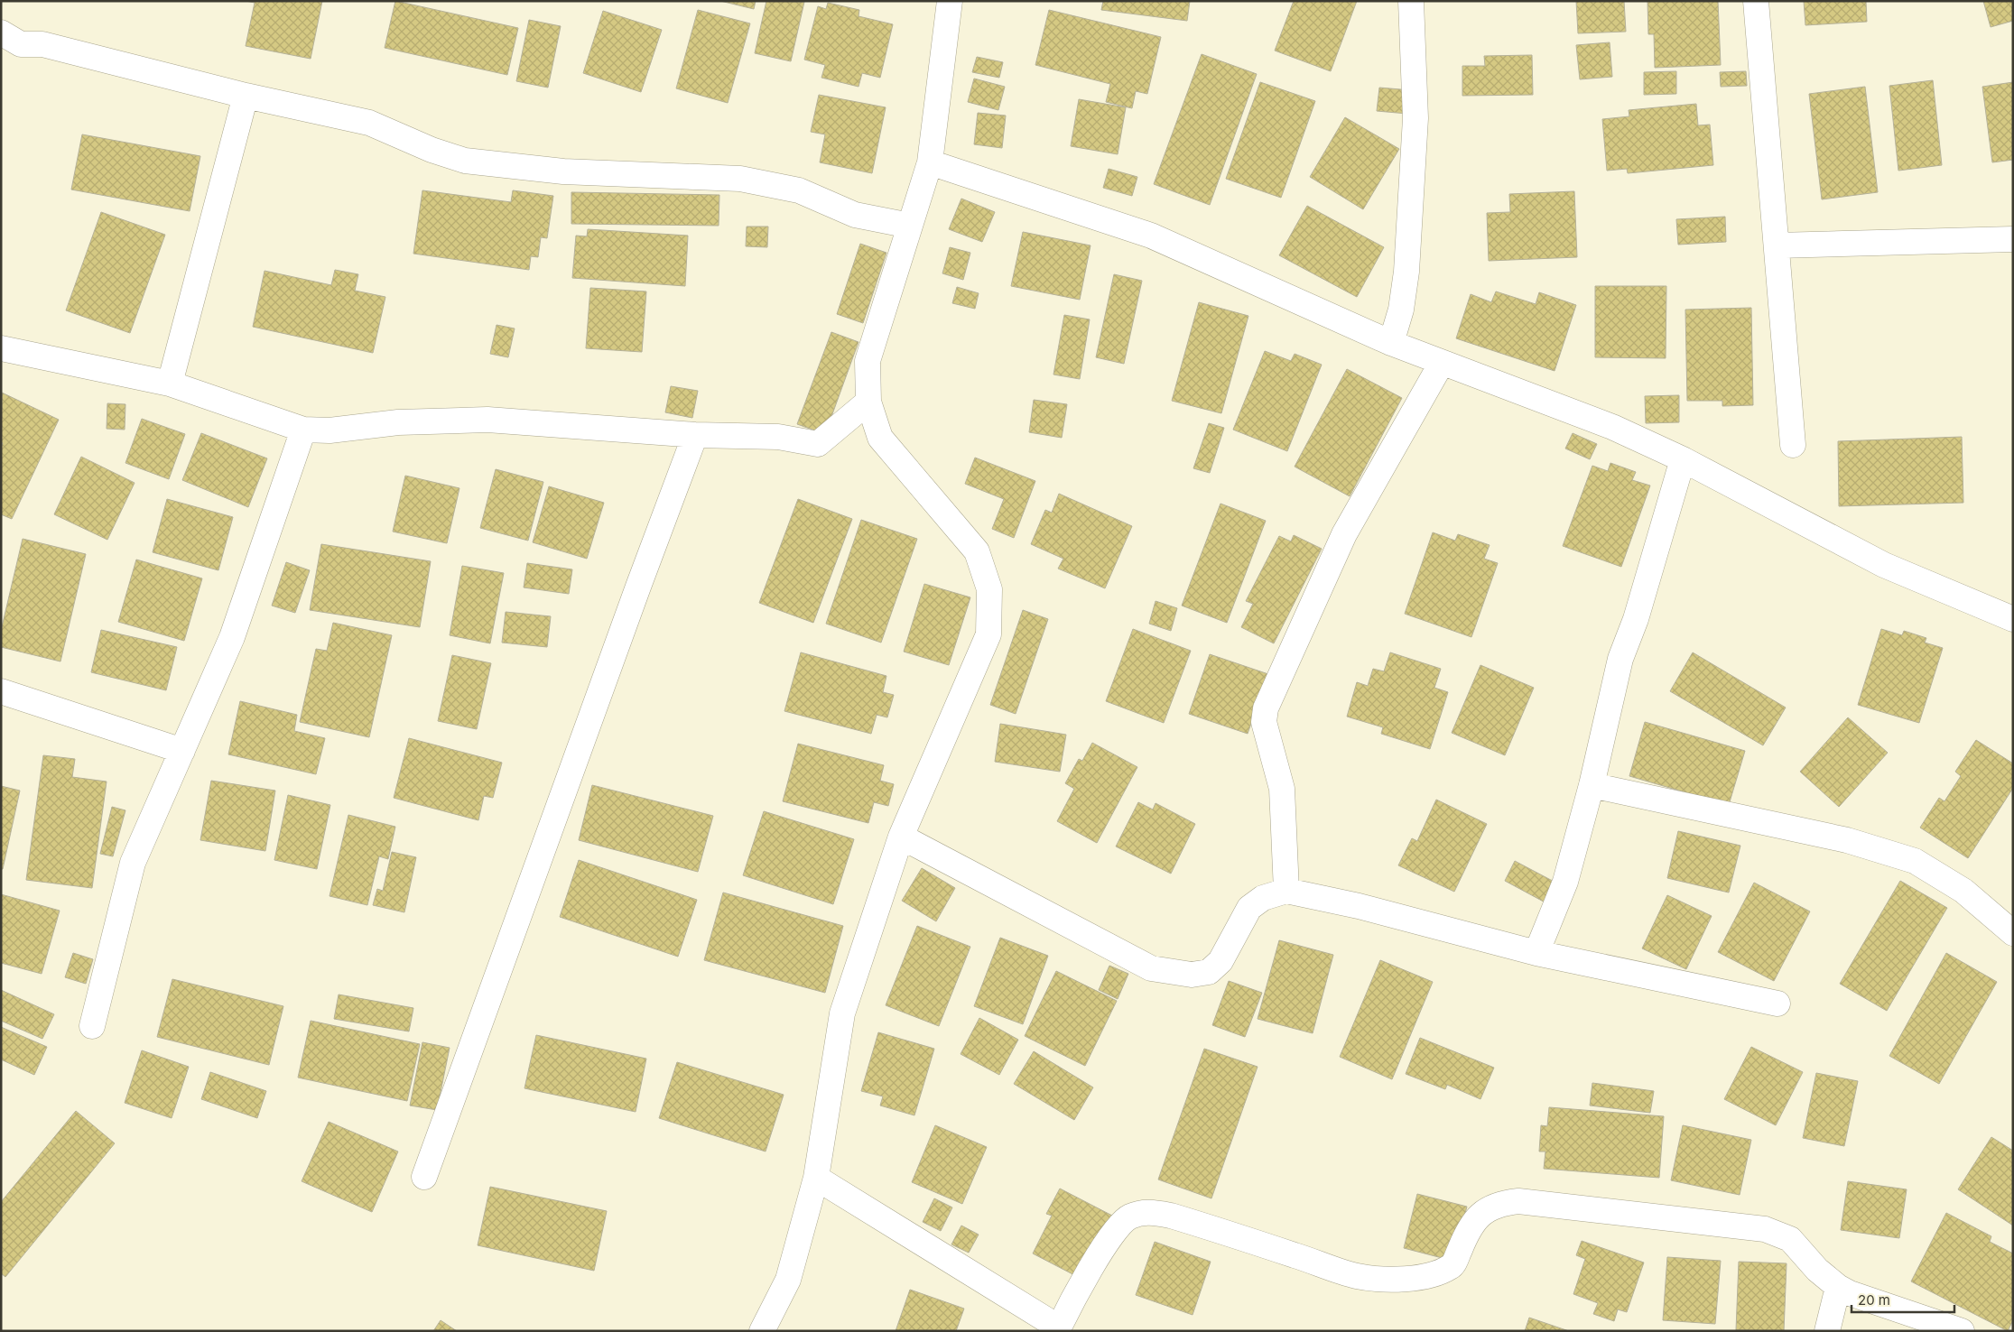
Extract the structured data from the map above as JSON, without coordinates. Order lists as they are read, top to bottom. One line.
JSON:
{"scale_bar":"20 m"}
